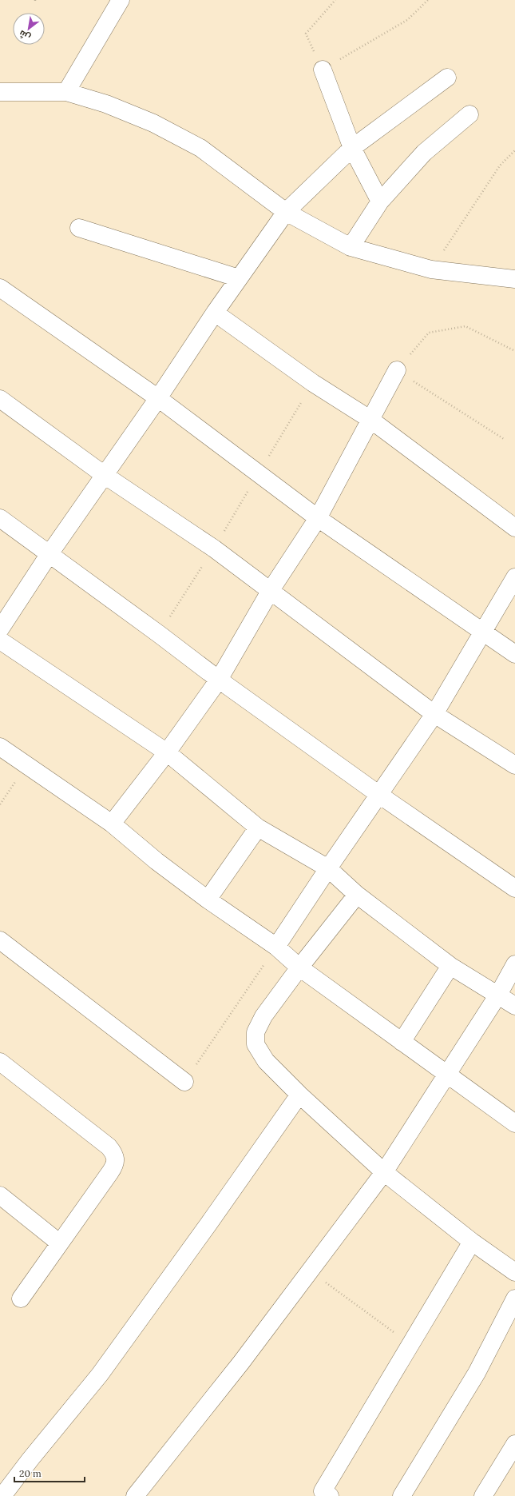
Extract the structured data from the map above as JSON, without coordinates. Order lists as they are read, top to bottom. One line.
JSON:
{"scale_bar":"20 m","north":"bottom left"}
